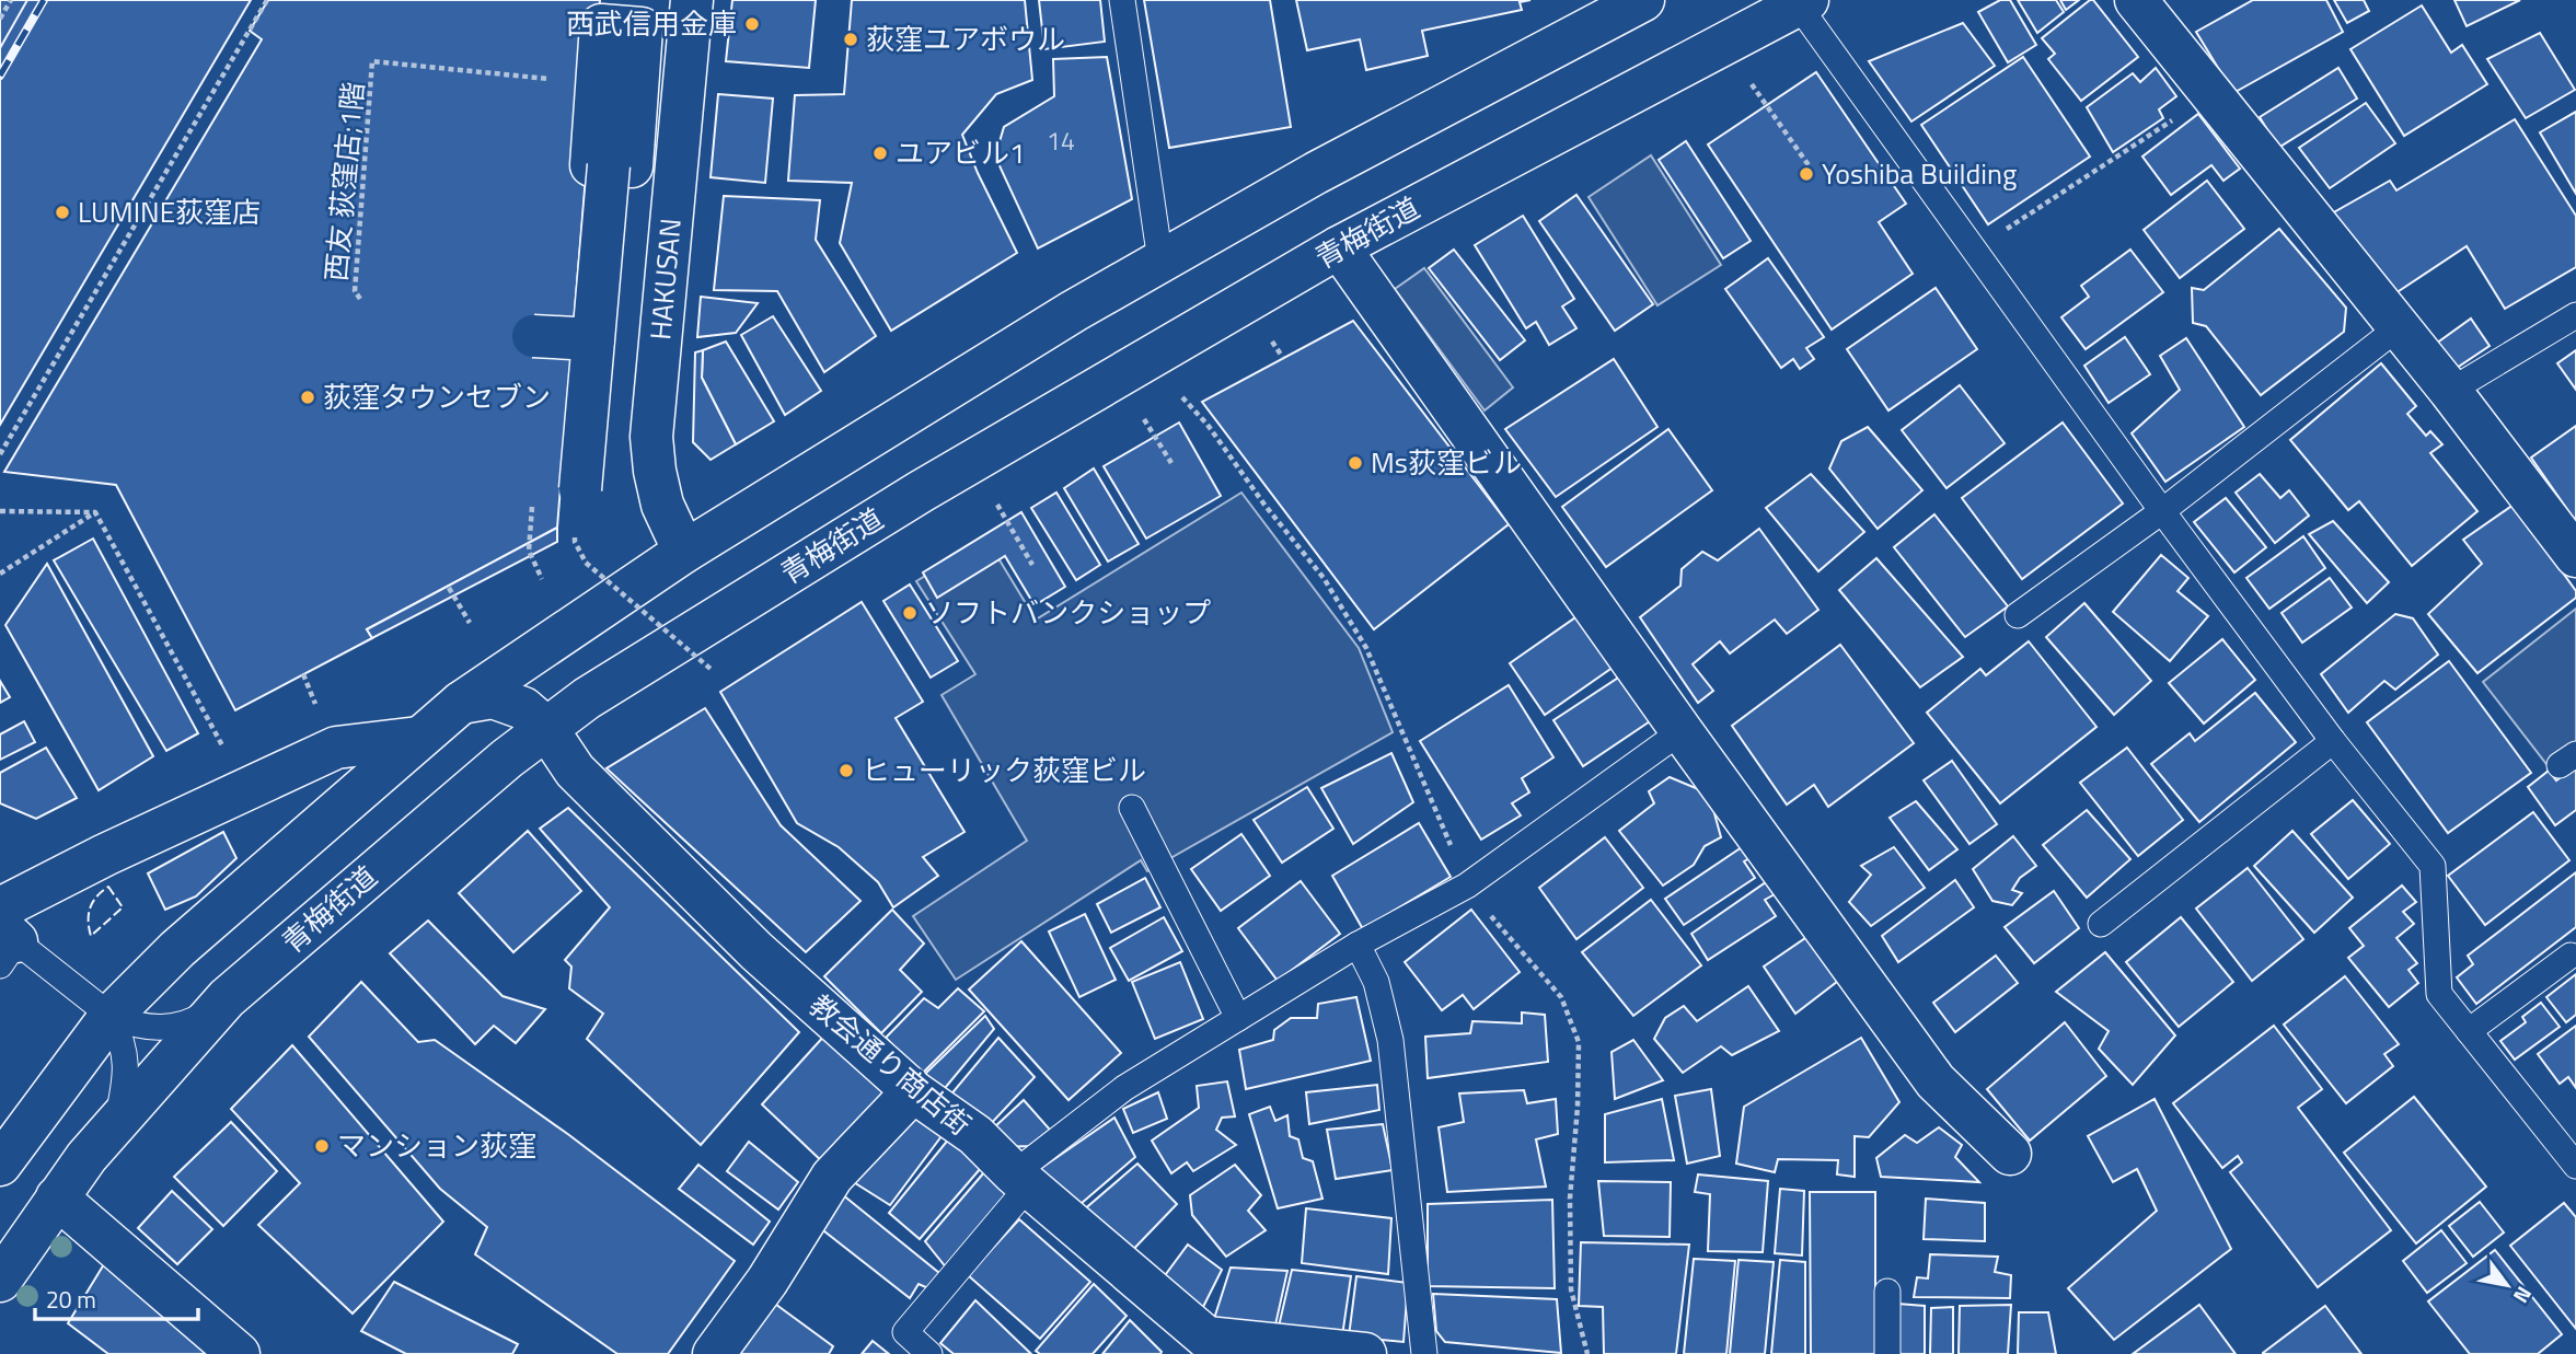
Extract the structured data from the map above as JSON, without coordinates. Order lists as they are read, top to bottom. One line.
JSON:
{"streets":{"street":["青梅街道","HAKUSAN","教会通り商店街"],"path":["西友 荻窪店;1階"]},"crossings":[["青梅街道","教会通り商店街"]],"places":["西武信用金庫","荻窪ユアボウル","ユアビル1","Yoshiba Building","LUMINE荻窪店","荻窪タウンセブン","Ms荻窪ビル","ソフトバンクショップ","ヒューリック荻窪ビル","マンション荻窪"],"house_numbers":["14"],"scale_bar":"20 m","north":"bottom right"}
